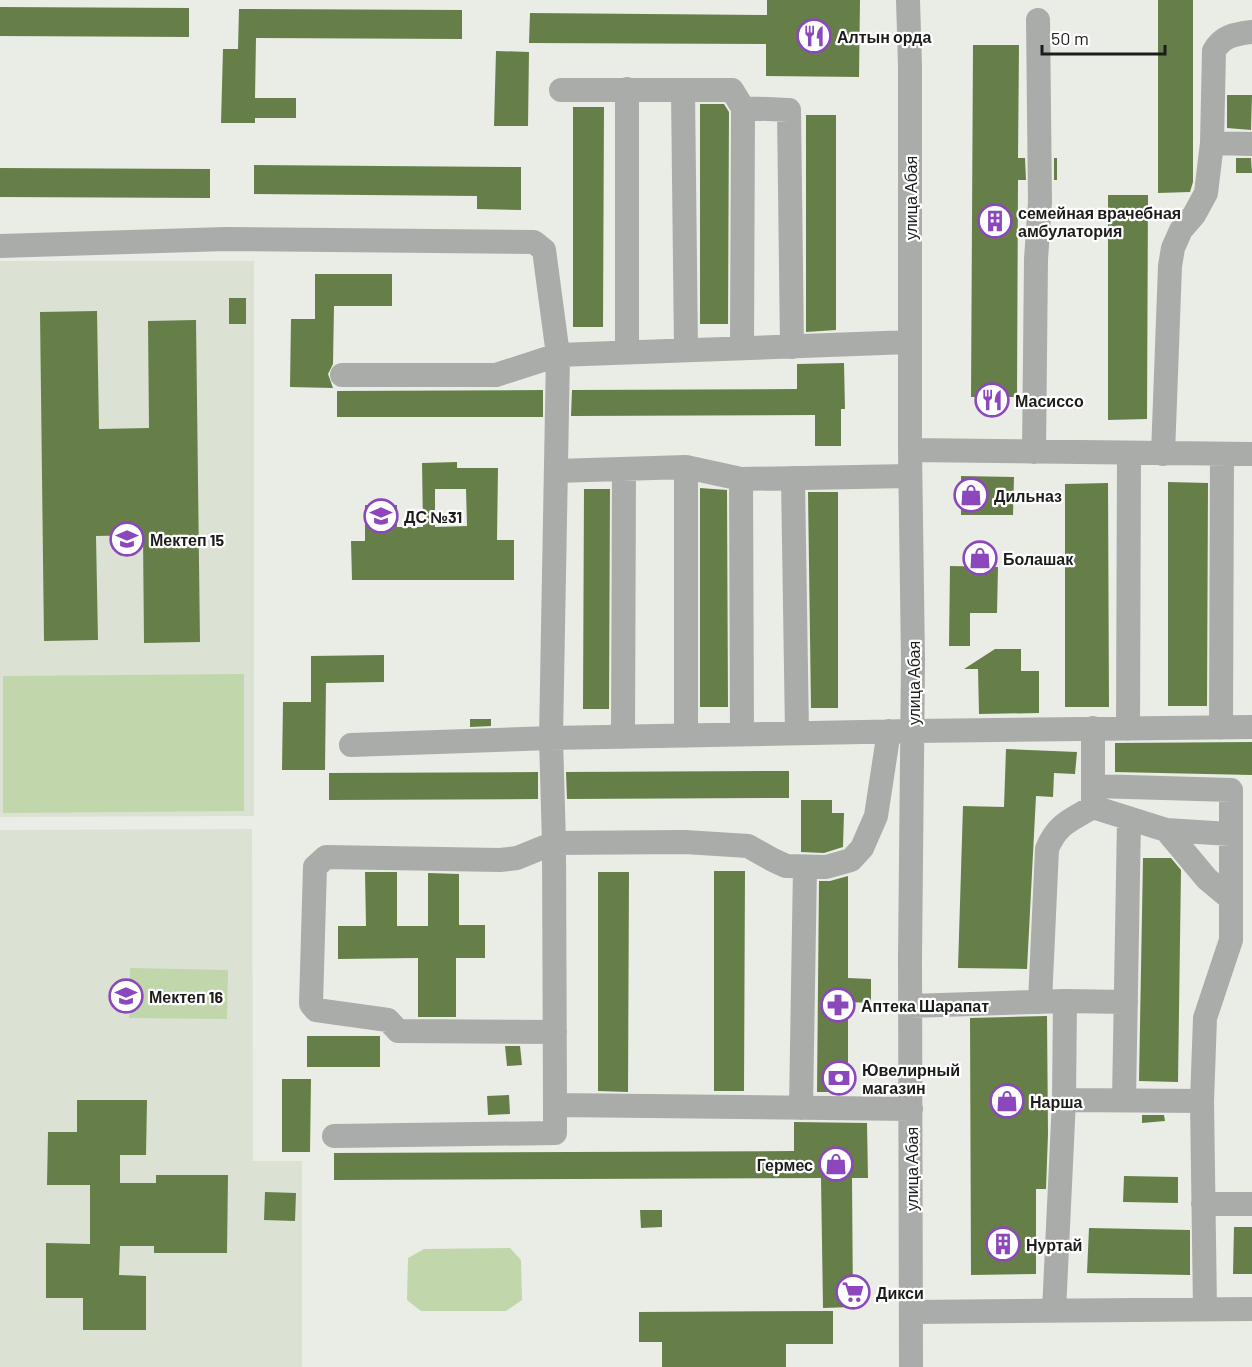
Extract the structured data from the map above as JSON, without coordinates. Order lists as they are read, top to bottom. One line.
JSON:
{"streets":{"street":["улица Абая"]},"places":{"restaurant":["Алтын орда","Масиссо"],"building":["семейная врачебная амбулатория","Нуртай"],"shop":["Дильназ","Болашак","Нарша","Гермес"],"school or university":["ДС №31","Мектеп 15","Мектеп 16"],"pharmacy":["Аптека Шарапат"],"bank":["Ювелирный магазин"],"supermarket":["Дикси"]},"scale_bar":"50 m"}
